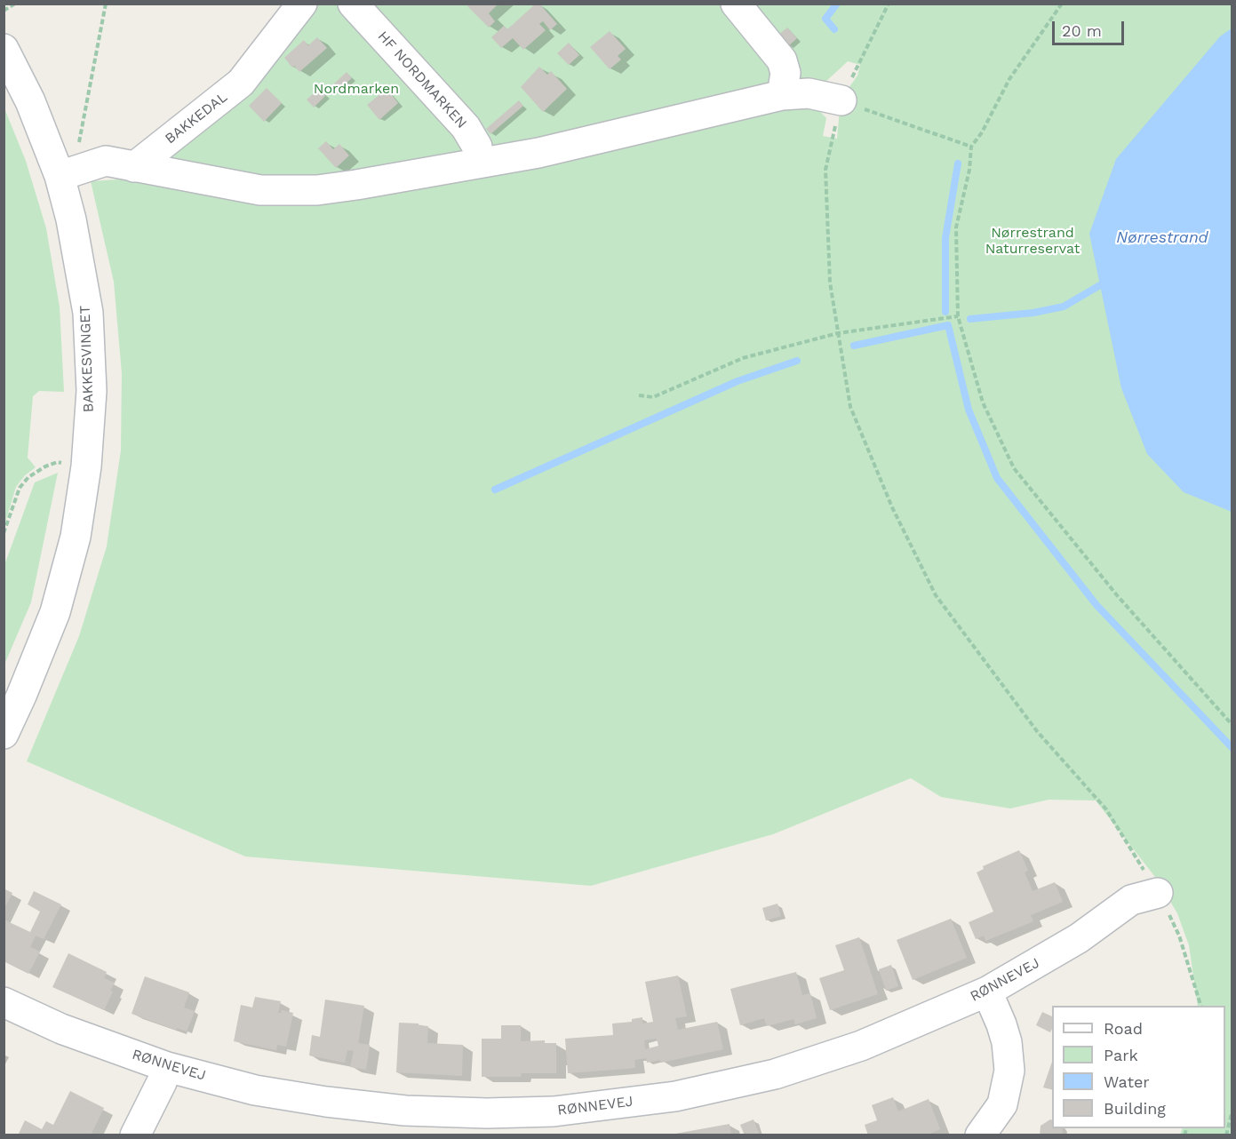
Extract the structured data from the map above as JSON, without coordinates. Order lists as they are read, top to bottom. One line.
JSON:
{"streets":{"street":["HF NORDMARKEN","BAKKEDAL","BAKKESVINGET","RØNNEVEJ"]},"water":["Nørrestrand"],"parks":["Nordmarken","Nørrestrand Naturreservat"],"legend":["Road","Park","Water","Building"],"scale_bar":"20 m"}
